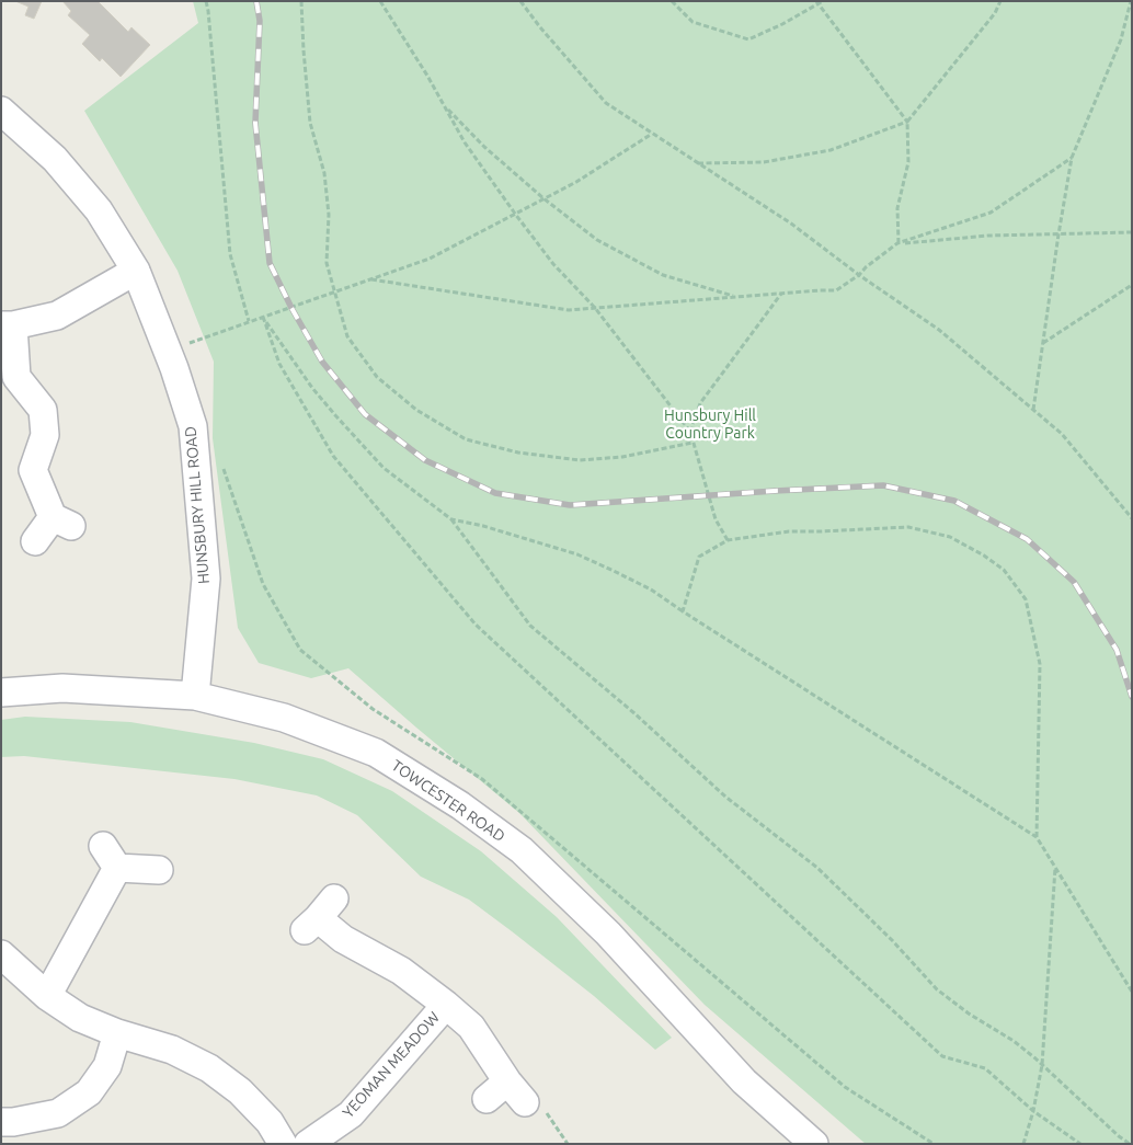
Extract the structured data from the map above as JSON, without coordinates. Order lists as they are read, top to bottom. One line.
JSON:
{"streets":{"street":["HUNSBURY HILL ROAD","TOWCESTER ROAD","YEOMAN MEADOW"]},"crossings":[["HUNSBURY HILL ROAD","TOWCESTER ROAD"]],"parks":["Hunsbury Hill Country Park"]}
